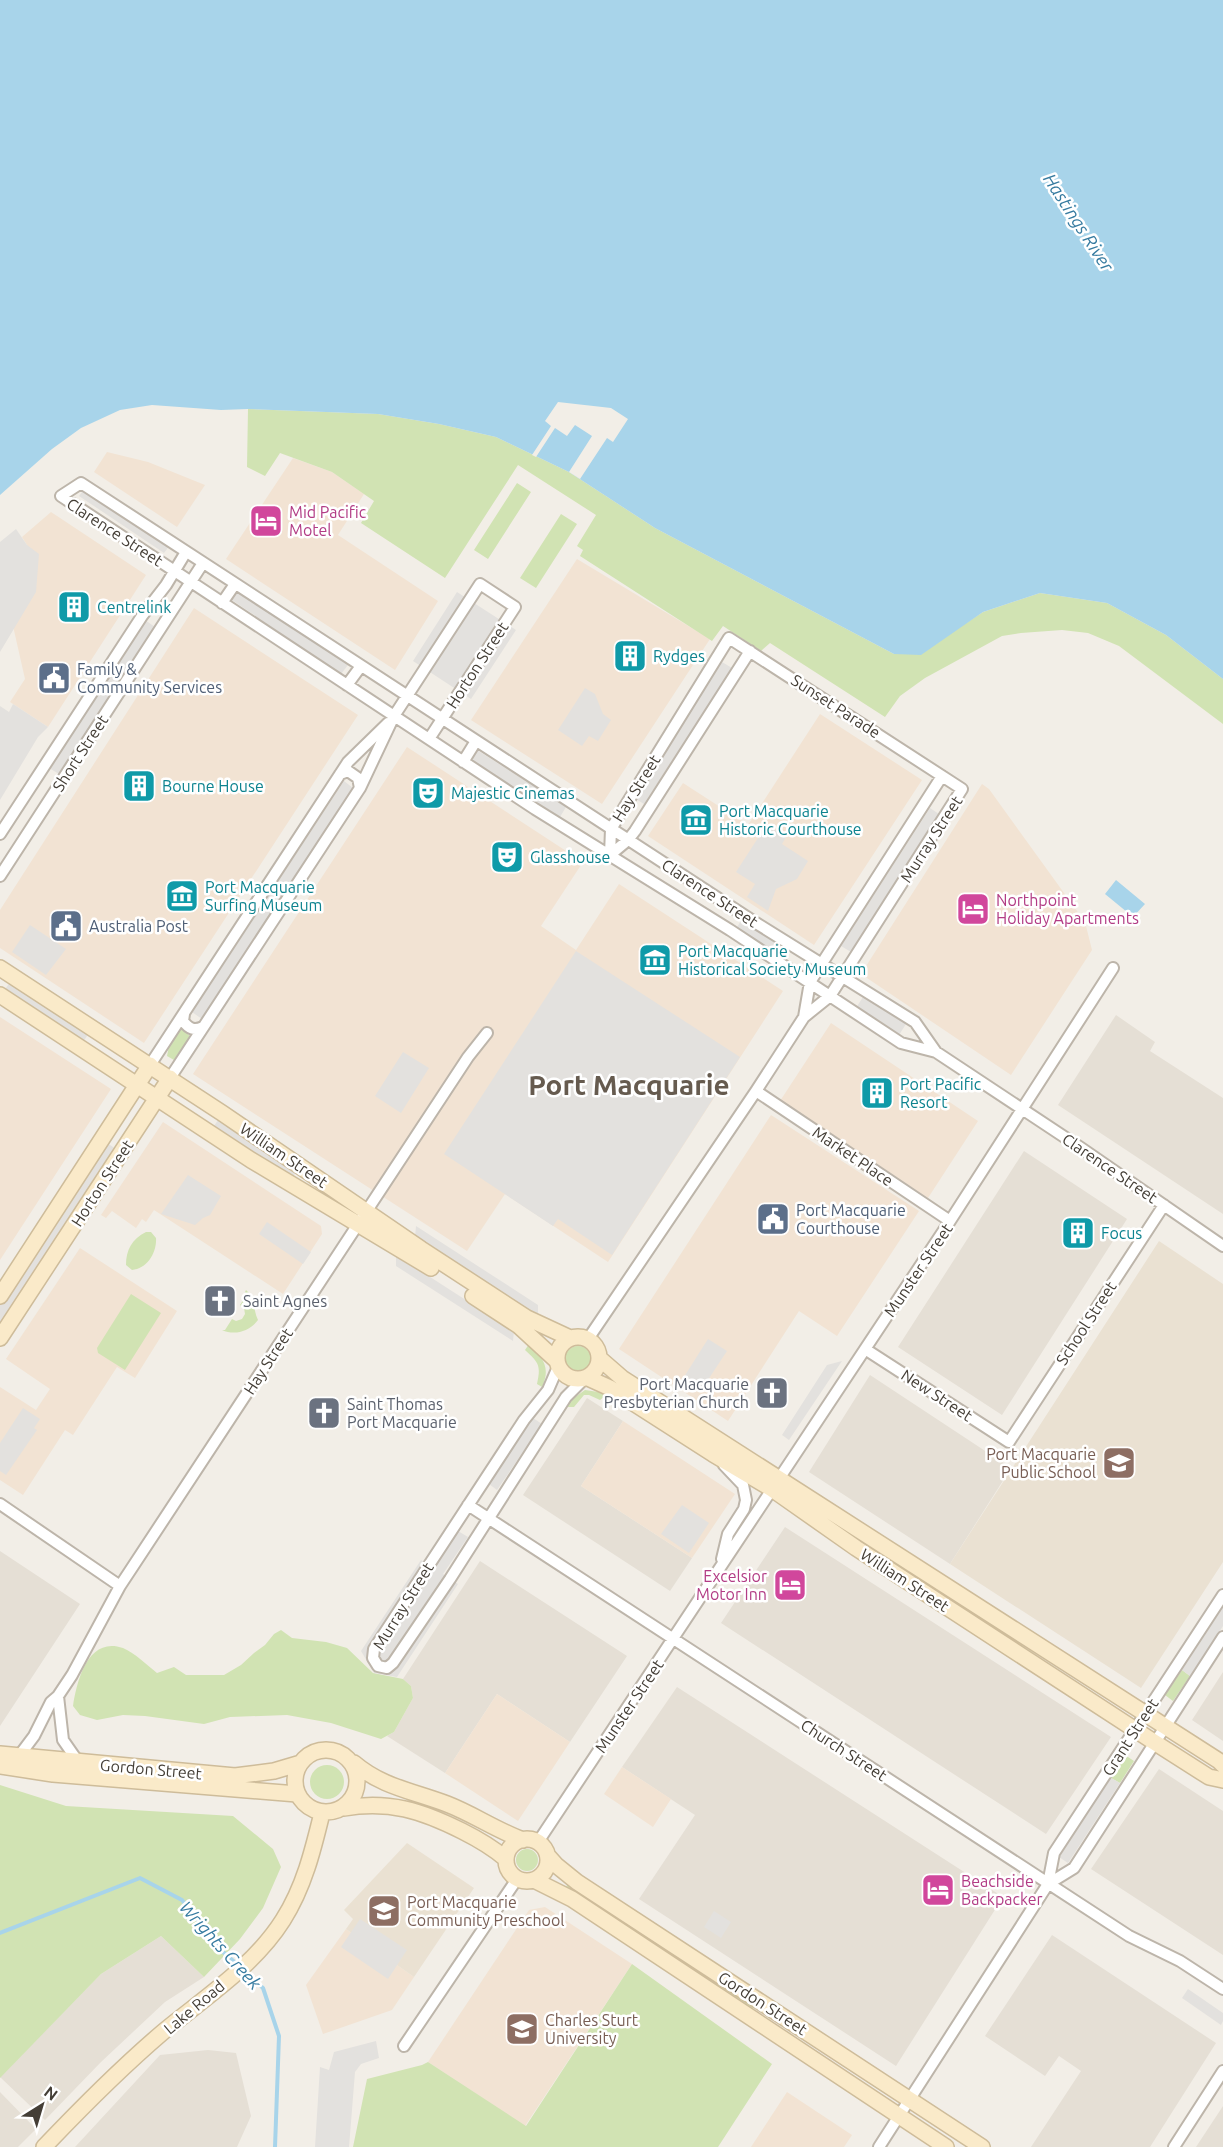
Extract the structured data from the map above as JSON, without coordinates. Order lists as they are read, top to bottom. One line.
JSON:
{"streets":{"street":["Clarence Street","Horton Street","Sunset Parade","Short Street","Hay Street","Murray Street","William Street","Market Place","Munster Street","School Street","New Street","Grant Street","Church Street","Gordon Street","Lake Road"]},"crossings":[["Clarence Street","Horton Street"],["Clarence Street","Short Street"],["Clarence Street","Hay Street"],["Clarence Street","Murray Street"],["Clarence Street","Munster Street"],["Clarence Street","School Street"],["Horton Street","William Street"],["Sunset Parade","Hay Street"],["Sunset Parade","Murray Street"],["Hay Street","William Street"],["Hay Street","Gordon Street"],["Murray Street","William Street"],["Murray Street","Market Place"],["Murray Street","Church Street"],["William Street","Munster Street"],["William Street","Grant Street"],["Market Place","Munster Street"],["Munster Street","New Street"],["Munster Street","Church Street"],["Munster Street","Gordon Street"],["School Street","New Street"],["Grant Street","Church Street"],["Grant Street","Gordon Street"],["Gordon Street","Lake Road"]],"districts":["Port Macquarie"],"water":["Hastings River","Wrights Creek"],"places":{"hotel":["Mid Pacific Motel","Northpoint Holiday Apartments","Excelsior Motor Inn","Beachside Backpacker"],"building":["Centrelink","Rydges","Bourne House","Port Pacific Resort","Focus"],"public building":["Family & Community Services","Australia Post","Port Macquarie Courthouse"],"theatre":["Majestic Cinemas","Glasshouse"],"museum":["Port Macquarie Historic Courthouse","Port Macquarie Surfing Museum","Port Macquarie Historical Society Museum"],"church":["Saint Agnes","Port Macquarie Presbyterian Church","Saint Thomas Port Macquarie"],"school or university":["Port Macquarie Public School","Port Macquarie Community Preschool","Charles Sturt University"]},"north":"top right"}
